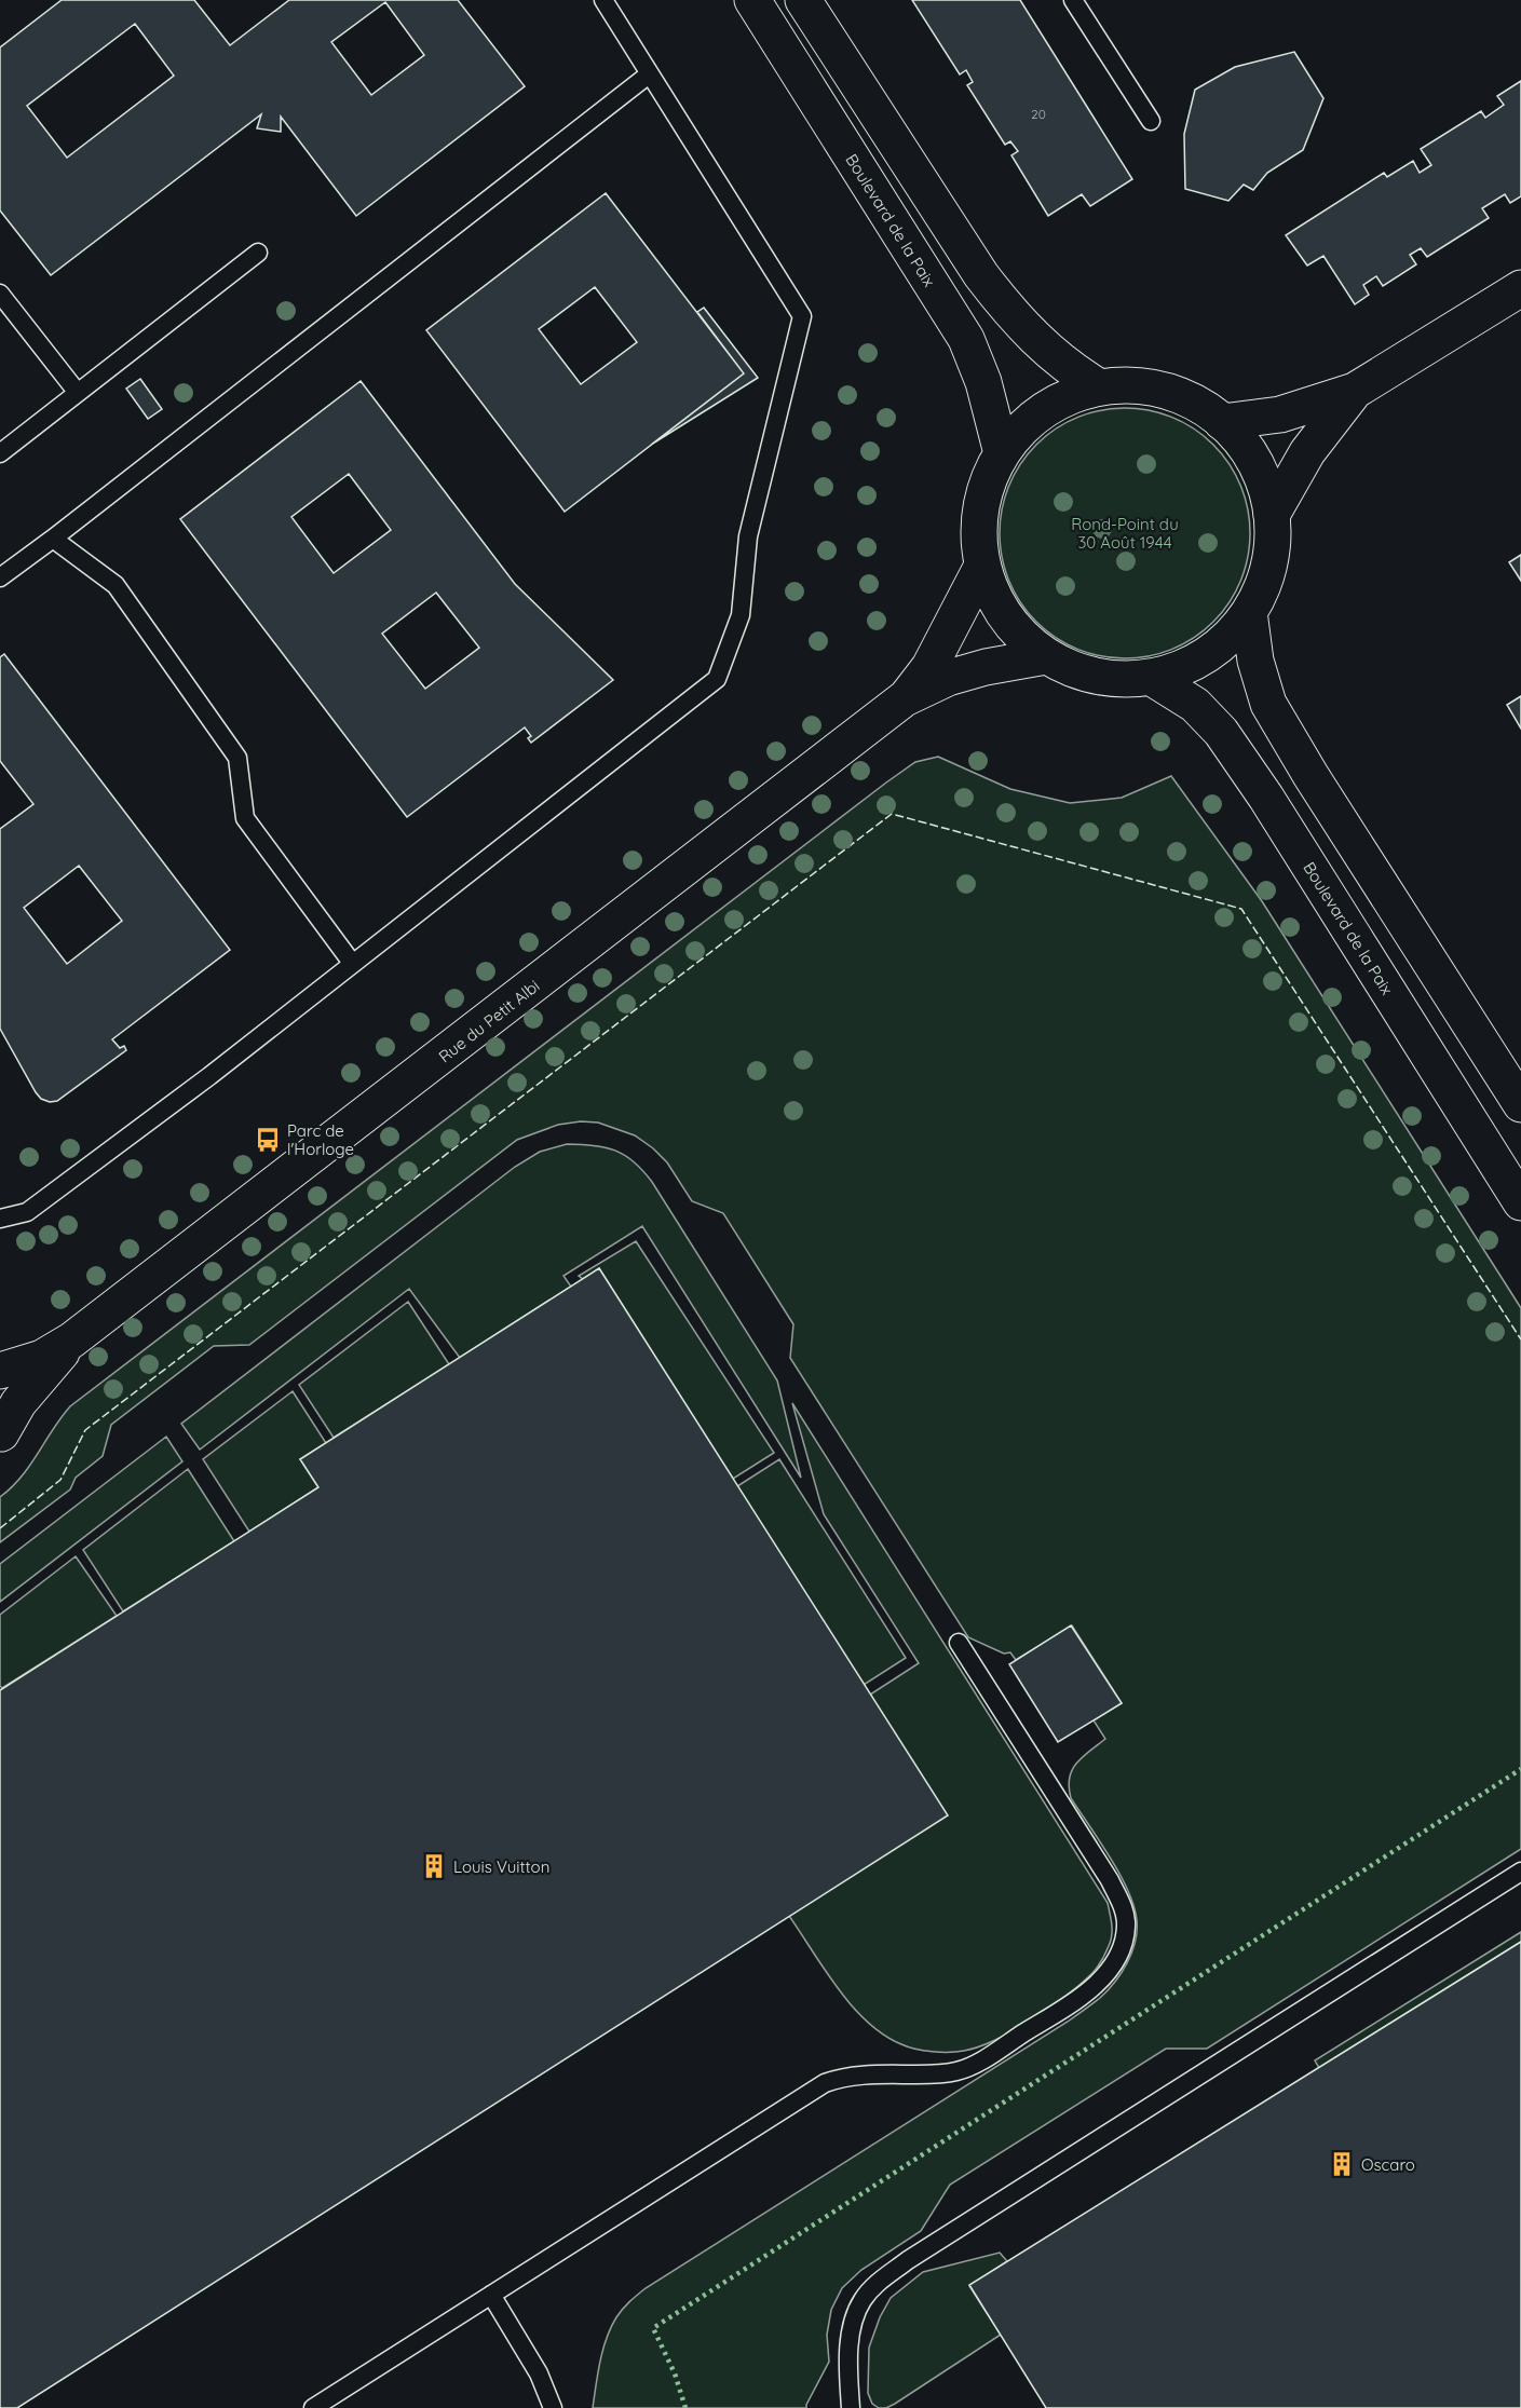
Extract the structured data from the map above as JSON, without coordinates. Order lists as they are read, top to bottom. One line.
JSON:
{"streets":{"main road":["Boulevard de la Paix","Rue du Petit Albi"]},"parks":["Rond-Point du 30 Août 1944"],"places":{"bus stop":["Parc de l'Horloge"],"building":["Louis Vuitton","Oscaro"]},"house_numbers":["20"]}
